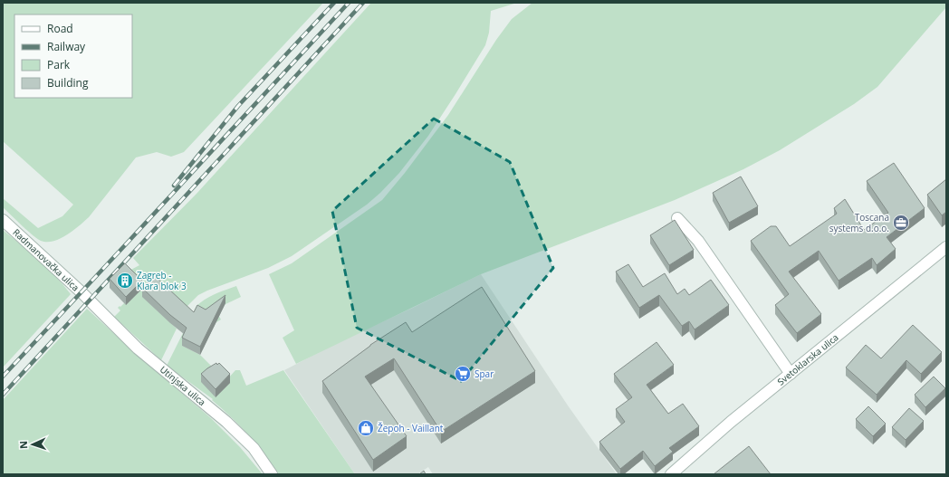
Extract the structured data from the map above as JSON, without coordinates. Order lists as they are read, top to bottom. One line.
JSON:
{"streets":{"street":["Radmanovačka ulica","Svetoklarska ulica","Utinjska ulica"]},"crossings":[["Radmanovačka ulica","Utinjska ulica"]],"places":{"office":["Toscana systems d.o.o."],"building":["Zagreb - Klara blok 3"],"supermarket":["Spar"],"shop":["Žepoh - Vaillant"]},"legend":["Road","Railway","Park","Building"],"north":"left"}
